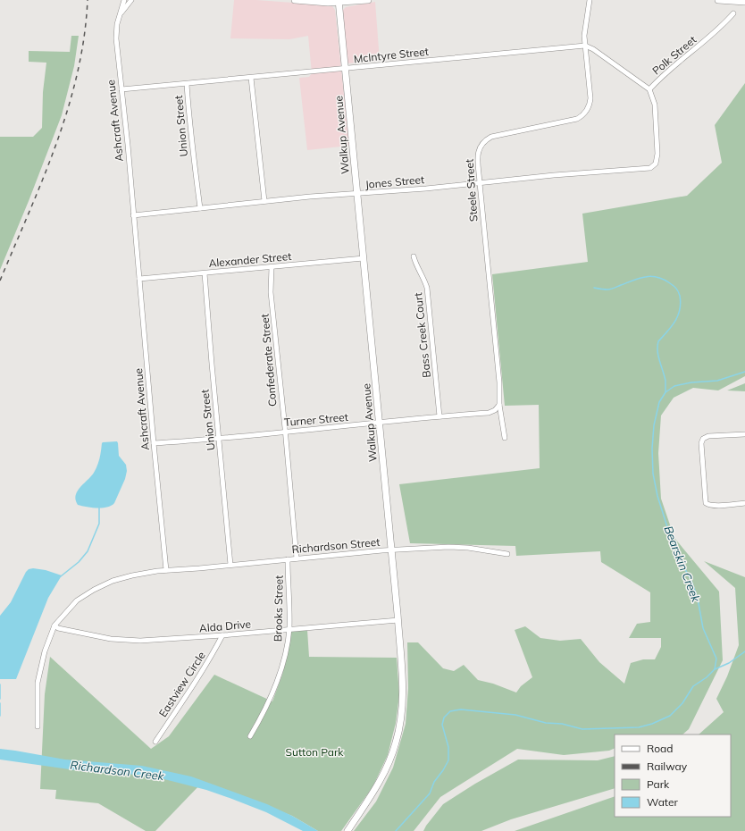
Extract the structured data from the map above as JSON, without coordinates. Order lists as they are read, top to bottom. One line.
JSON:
{"streets":{"street":["McIntyre Street","Polk Street","Ashcraft Avenue","Union Street","Walkup Avenue","Jones Street","Steele Street","Alexander Street","Bass Creek Court","Confederate Street","Turner Street","Richardson Street","Brooks Street","Alda Drive","Eastview Circle"]},"crossings":[["McIntyre Street","Ashcraft Avenue"],["McIntyre Street","Union Street"],["McIntyre Street","Walkup Avenue"],["McIntyre Street","Steele Street"],["Polk Street","Jones Street"],["Ashcraft Avenue","Jones Street"],["Ashcraft Avenue","Alexander Street"],["Ashcraft Avenue","Turner Street"],["Ashcraft Avenue","Richardson Street"],["Union Street","Jones Street"],["Union Street","Alexander Street"],["Union Street","Turner Street"],["Union Street","Richardson Street"],["Walkup Avenue","Jones Street"],["Walkup Avenue","Alexander Street"],["Walkup Avenue","Turner Street"],["Walkup Avenue","Richardson Street"],["Walkup Avenue","Alda Drive"],["Jones Street","Steele Street"],["Steele Street","Turner Street"],["Alexander Street","Confederate Street"],["Bass Creek Court","Turner Street"],["Confederate Street","Turner Street"],["Confederate Street","Richardson Street"],["Richardson Street","Brooks Street"],["Brooks Street","Alda Drive"],["Alda Drive","Eastview Circle"]],"water":["Bearskin Creek","Richardson Creek"],"parks":["Sutton Park"],"legend":["Road","Railway","Park","Water"]}
